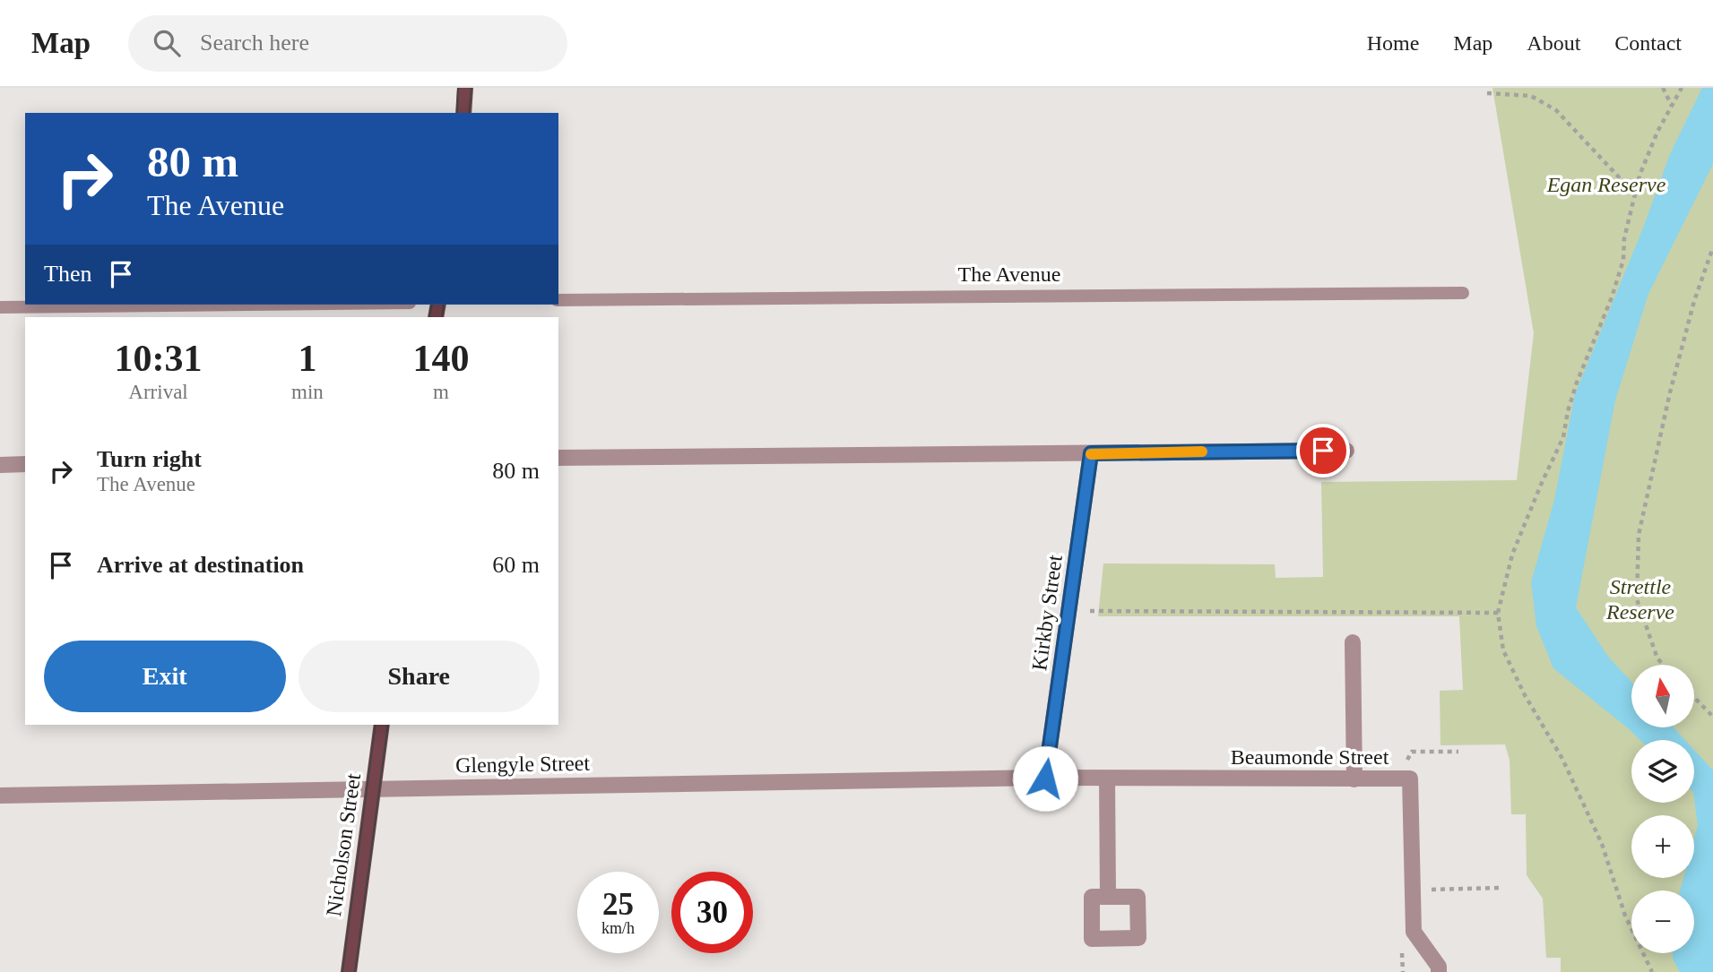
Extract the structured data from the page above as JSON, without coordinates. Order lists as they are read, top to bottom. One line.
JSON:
{"streets":{"main road":["Nicholson Street"],"street":["Kirkby Street","Beaumonde Street","Glengyle Street"],"lane":["The Avenue"]},"crossings":[["Kirkby Street","Beaumonde Street"],["Kirkby Street","Glengyle Street"],["Beaumonde Street","Glengyle Street"],["Glengyle Street","Nicholson Street"]],"parks":["Egan Reserve","Strettle Reserve"],"north":"top","page":{"header":"Map","search":"Search here","nav":["Home","Map","About","Contact"],"turn":["80 m","The Avenue"],"then":"Then","eta":["10:31","Arrival","1","min","140","m"],"list":[{"name":"Turn right","note":"The Avenue","value":"80 m"},{"name":"Arrive at destination","value":"60 m"}],"buttons":["Exit","Share"],"map_buttons":["+","−"],"speed":"25 km/h","limit":"30"}}
